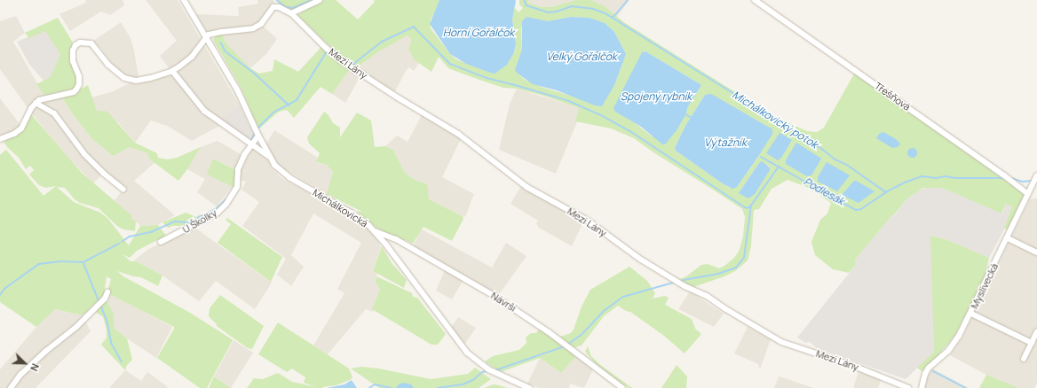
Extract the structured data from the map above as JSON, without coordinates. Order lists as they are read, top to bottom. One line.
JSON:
{"streets":{"street":["Mezi Lány","Třešňová","Michálkovická","U Školky","Myslivecká","Návrší"]},"crossings":[["Třešňová","Myslivecká"],["Michálkovická","U Školky"],["Michálkovická","Návrší"]],"water":["Horní Gořalčok","Velký Gořalčok","Spojený rybník","Michálkovický potok","Výtažník","Podlesák"],"north":"bottom right"}
